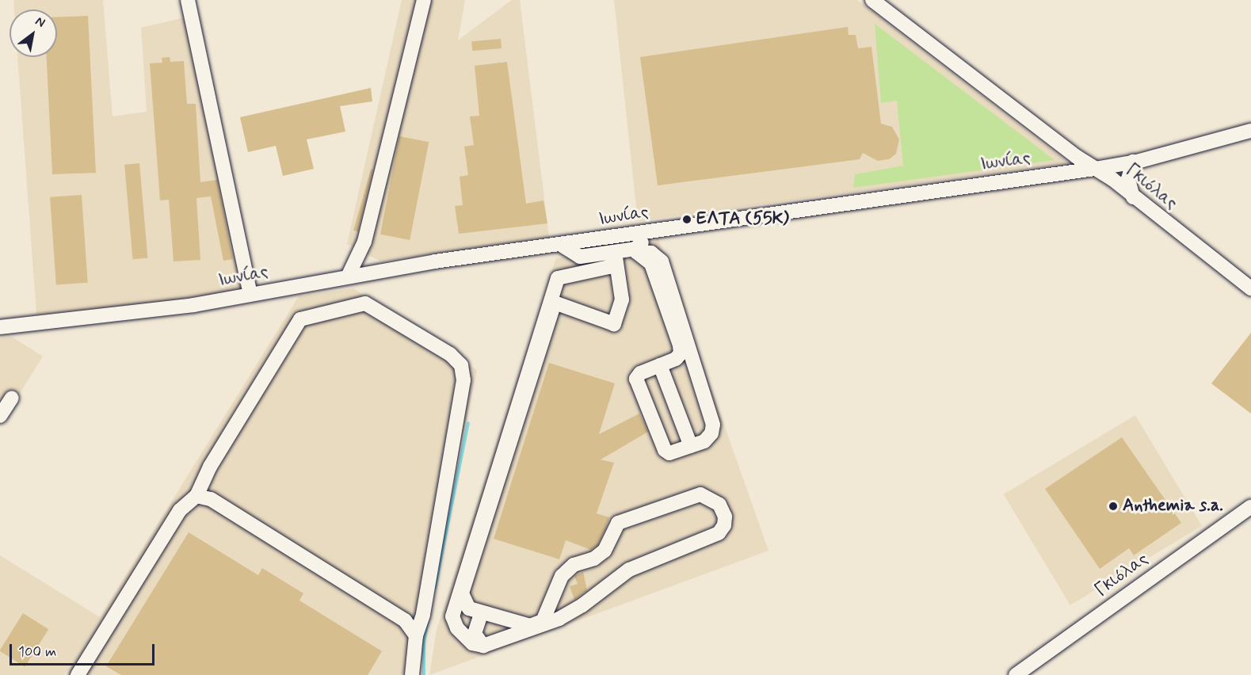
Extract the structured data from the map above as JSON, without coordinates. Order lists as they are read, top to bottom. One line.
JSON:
{"streets":{"street":["Ιωνίας","Γκιόλας"]},"crossings":[["Ιωνίας","Γκιόλας"]],"places":["ΕΛΤΑ (55Κ)","Anthemia s.a."],"scale_bar":"100 m","north":"top right"}
